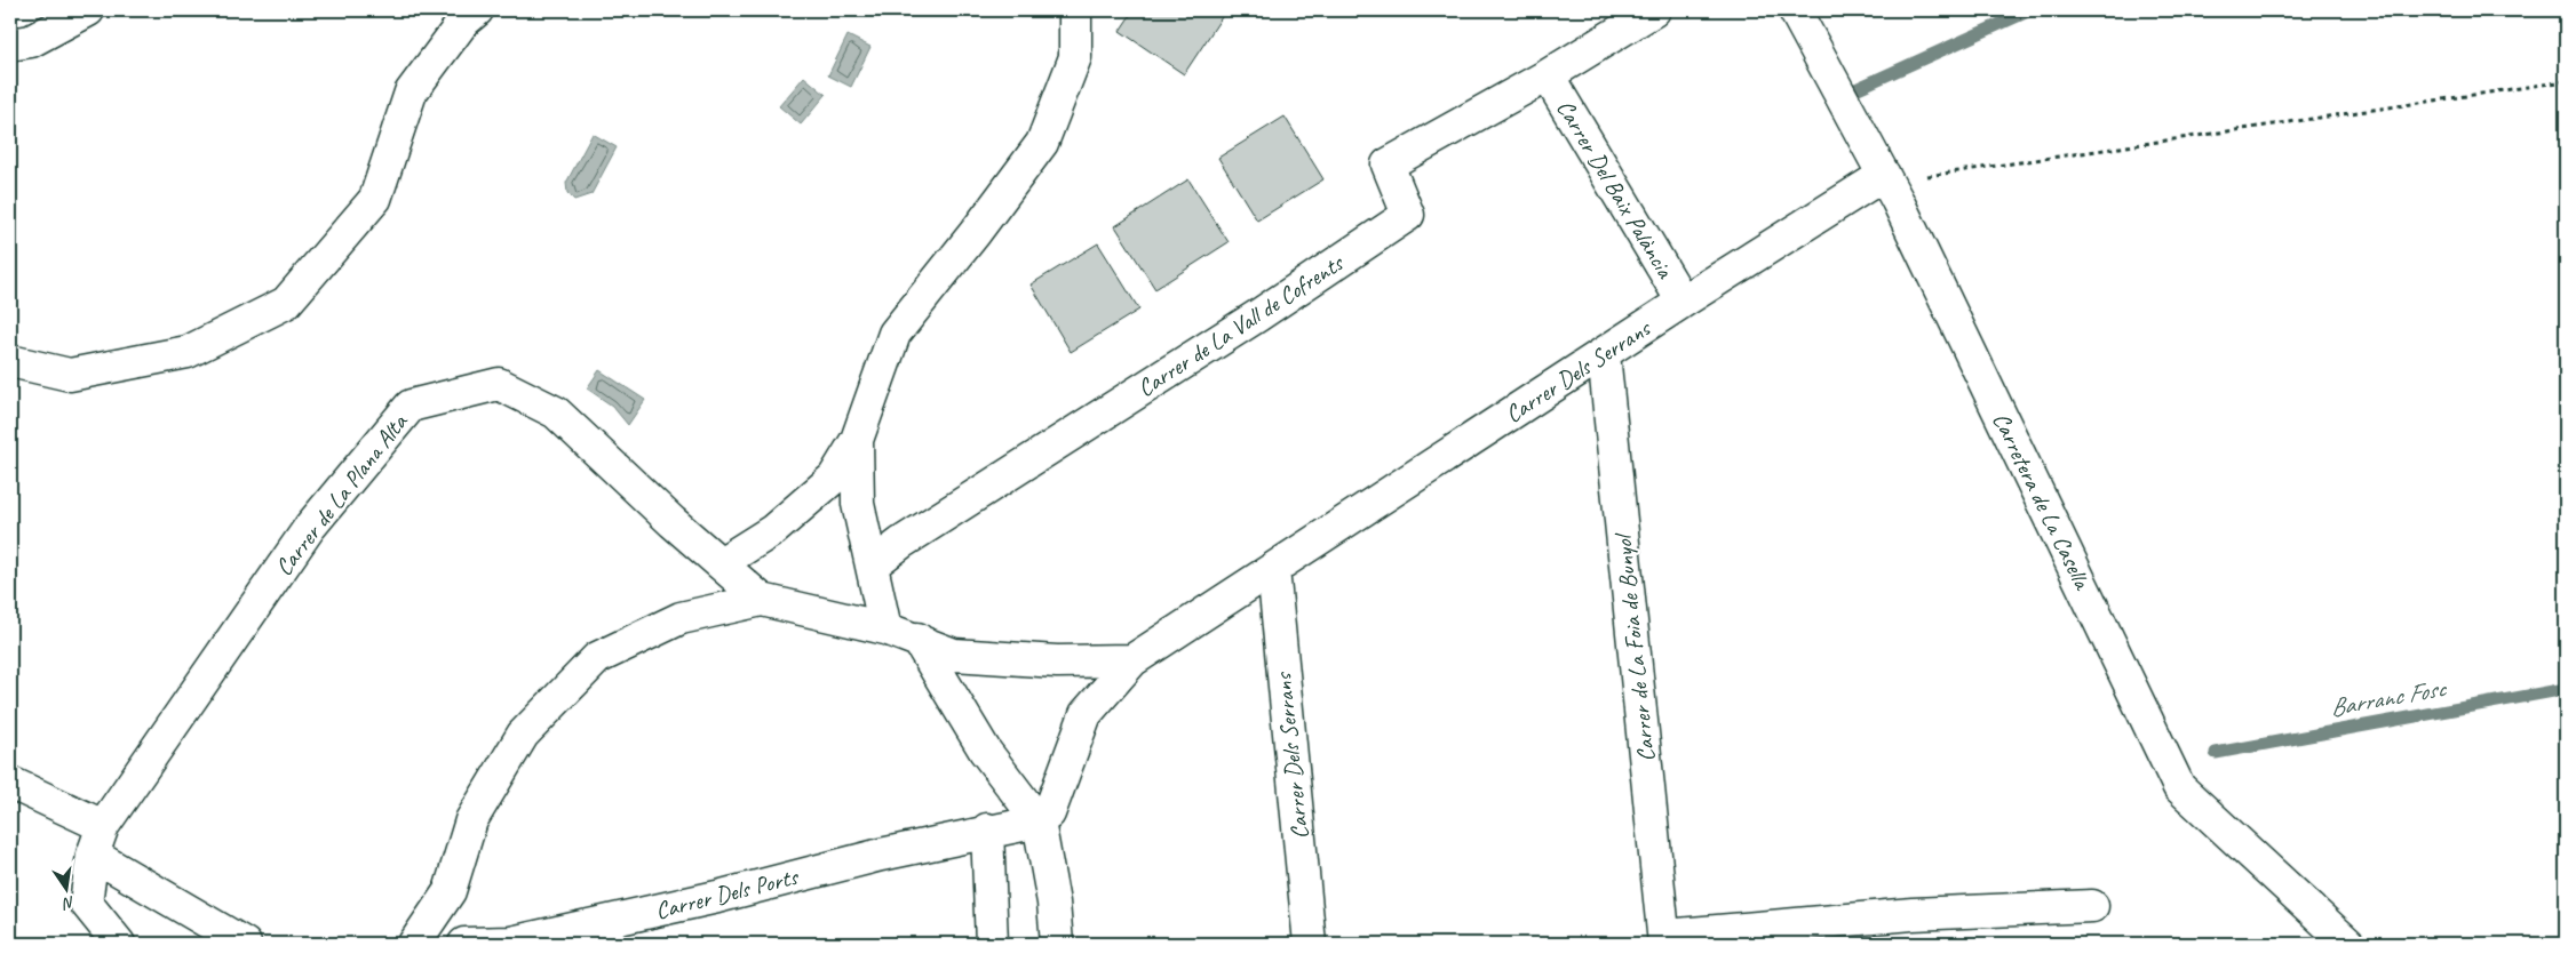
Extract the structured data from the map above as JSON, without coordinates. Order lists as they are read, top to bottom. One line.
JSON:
{"streets":{"street":["Carrer Del Baix Palància","Carrer de La Vall de Cofrents","Carrer Dels Serrans","Carrer de La Plana Alta","Carretera de La Casella","Carrer de La Foia de Bunyol","Carrer Dels Ports"]},"crossings":[["Carrer Del Baix Palància","Carrer de La Vall de Cofrents"],["Carrer Del Baix Palància","Carrer Dels Serrans"],["Carrer Dels Serrans","Carretera de La Casella"],["Carrer Dels Serrans","Carrer de La Foia de Bunyol"]],"water":["Barranc Fosc"],"north":"bottom"}
